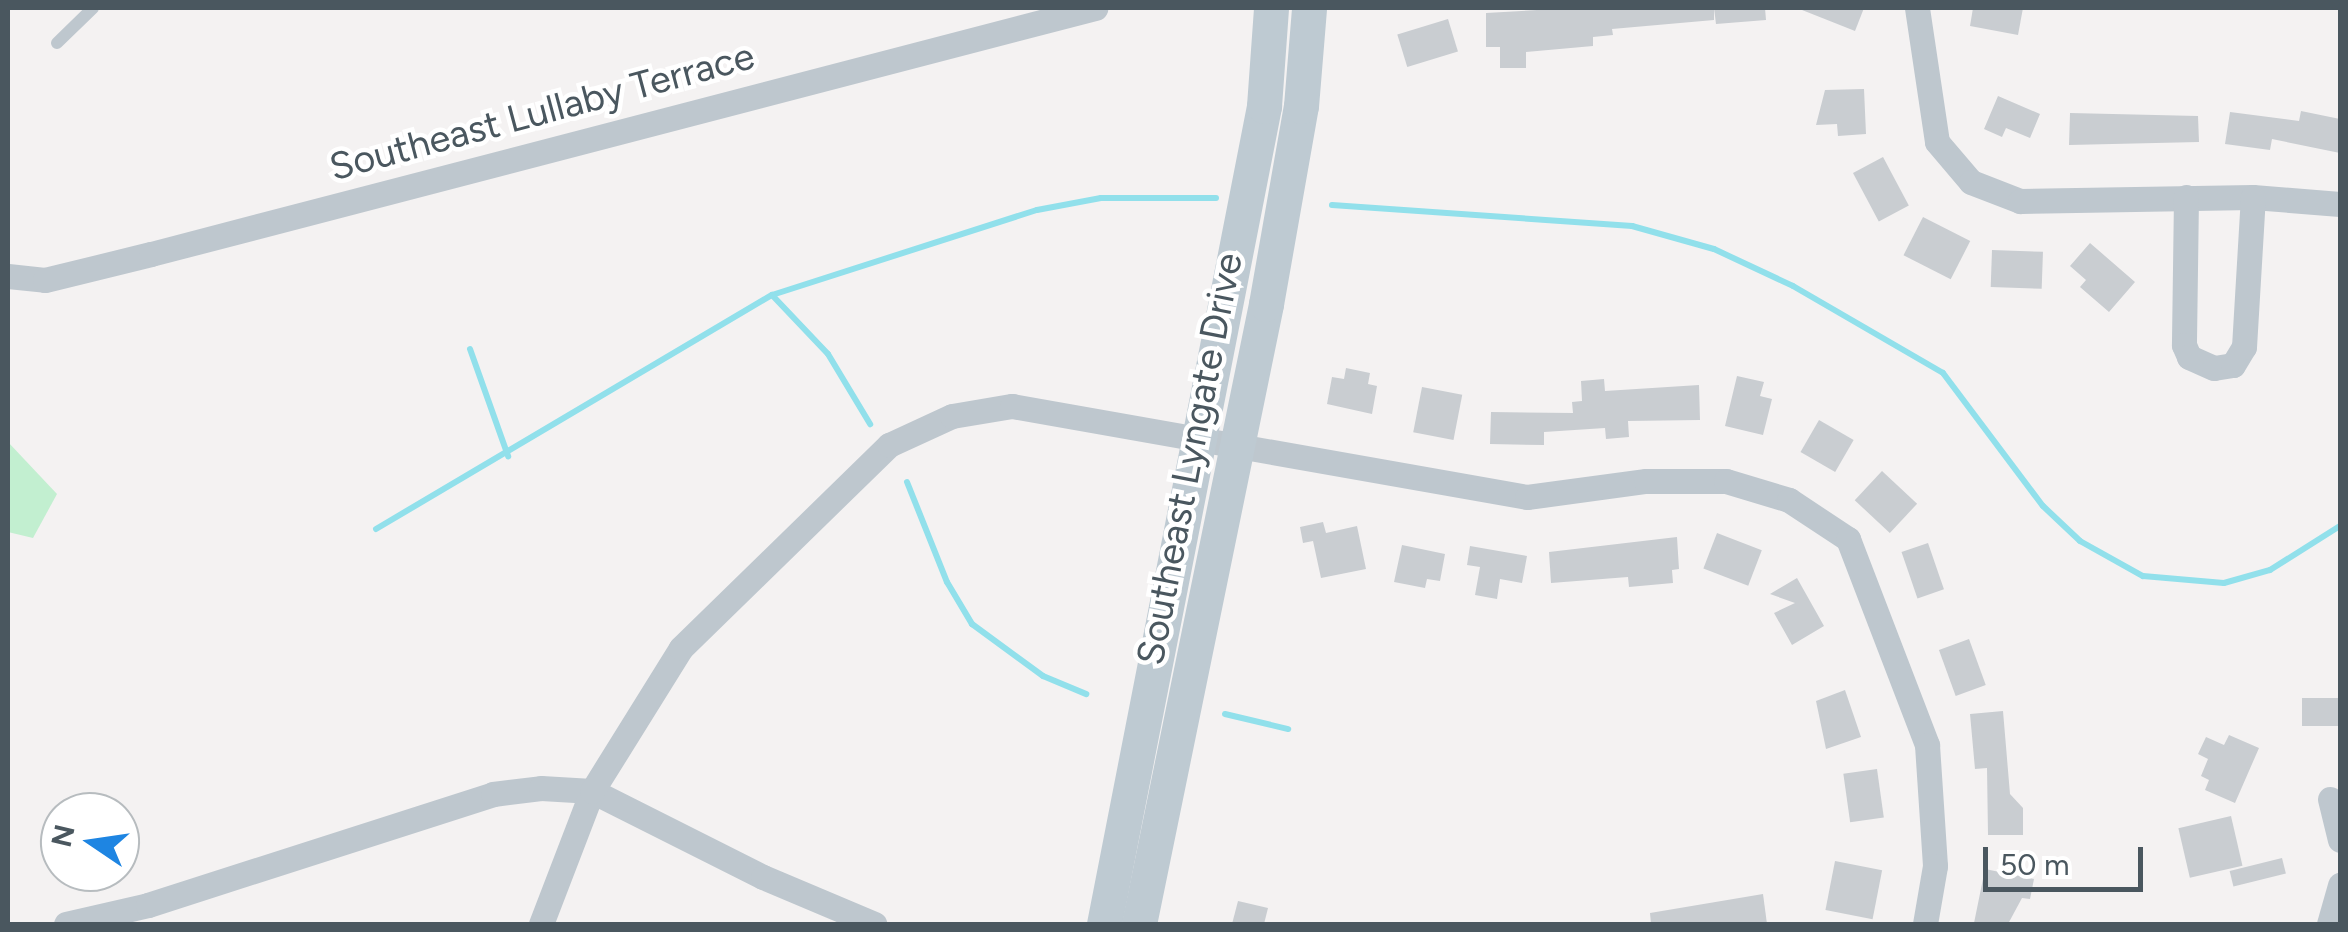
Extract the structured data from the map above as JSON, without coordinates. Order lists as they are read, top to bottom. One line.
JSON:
{"streets":{"street":["Southeast Lullaby Terrace","Southeast Lyngate Drive"]},"scale_bar":"50 m","north":"left"}
